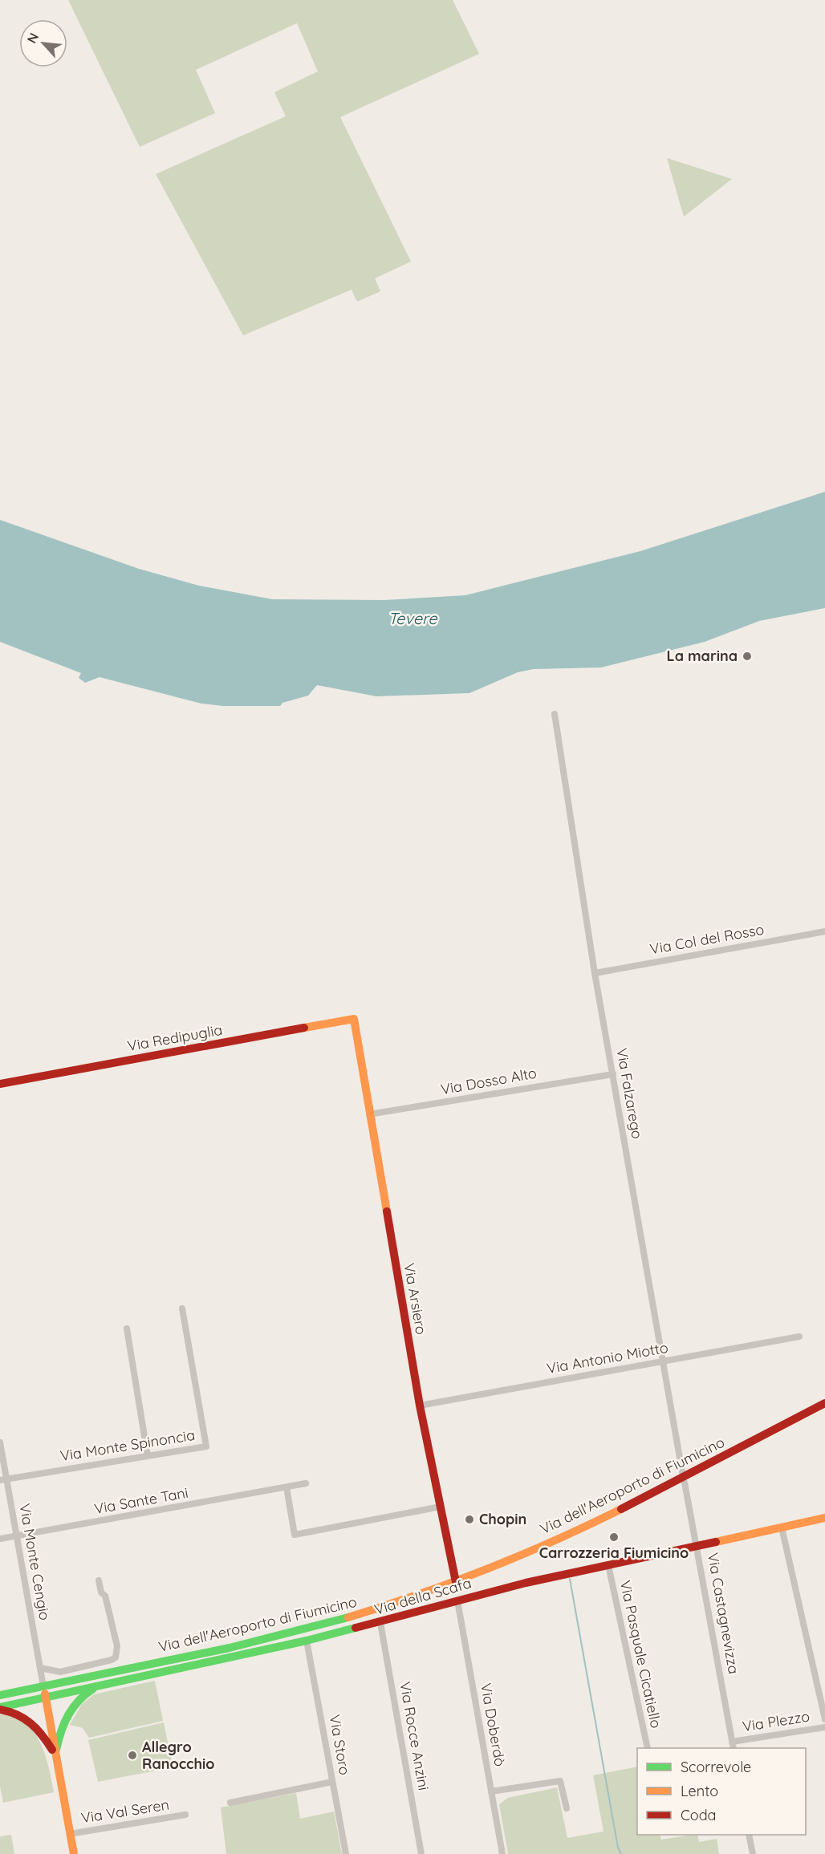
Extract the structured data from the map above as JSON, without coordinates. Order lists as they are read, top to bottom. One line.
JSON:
{"streets":{"street":["Via Col del Rosso","Via Redipuglia","Via Dosso Alto","Via Falzarego","Via Arsiero","Via Antonio Miotto","Via Monte Spinoncia","Via dell'Aeroporto di Fiumicino","Via Sante Tani","Via Monte Cengio","Via della Scafa","Via Castagnevizza","Via Pasquale Cicatiello","Via Plezzo","Via Doberdò","Via Rocce Anzini","Via Storo","Via Val Seren"]},"crossings":[["Via Col del Rosso","Via Falzarego"],["Via Redipuglia","Via Arsiero"],["Via Dosso Alto","Via Falzarego"],["Via Dosso Alto","Via Arsiero"],["Via Falzarego","Via Antonio Miotto"],["Via Falzarego","Via dell'Aeroporto di Fiumicino"],["Via Falzarego","Via Castagnevizza"],["Via Arsiero","Via Antonio Miotto"],["Via Arsiero","Via dell'Aeroporto di Fiumicino"],["Via Monte Spinoncia","Via Monte Cengio"],["Via dell'Aeroporto di Fiumicino","Via Monte Cengio"],["Via dell'Aeroporto di Fiumicino","Via Castagnevizza"],["Via Sante Tani","Via Monte Cengio"],["Via della Scafa","Via Castagnevizza"],["Via della Scafa","Via Pasquale Cicatiello"],["Via della Scafa","Via Doberdò"],["Via della Scafa","Via Rocce Anzini"],["Via della Scafa","Via Storo"],["Via Castagnevizza","Via Plezzo"]],"water":["Tevere"],"places":["La marina","Chopin","Carrozzeria Fiumicino","Allegro Ranocchio"],"legend":["Scorrevole","Lento","Coda"],"north":"top left"}
